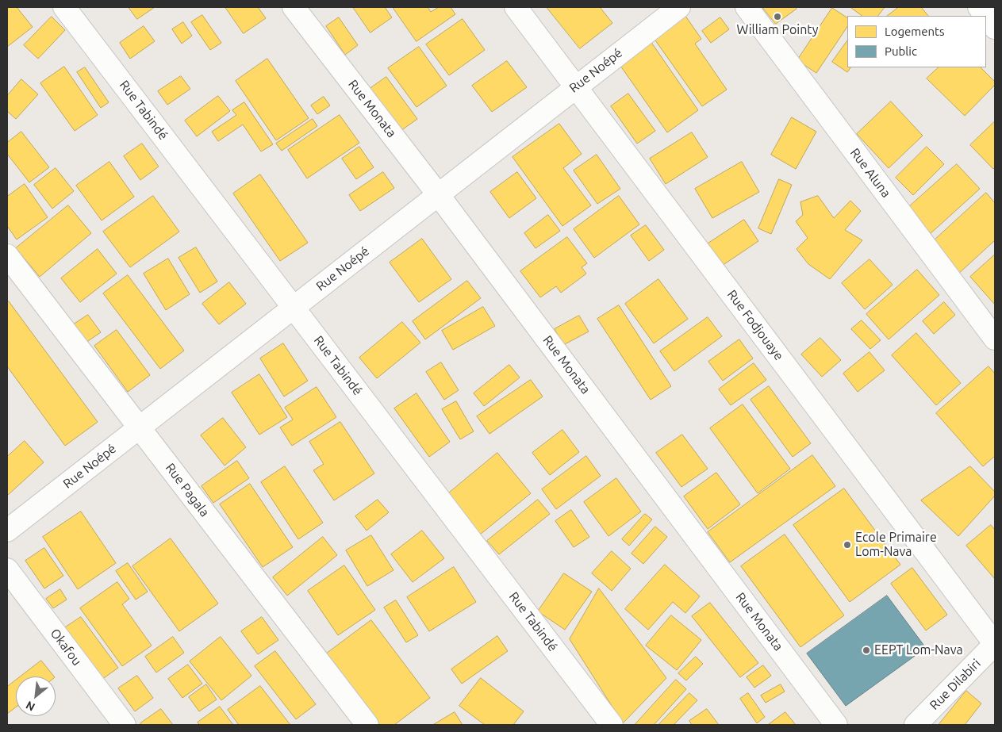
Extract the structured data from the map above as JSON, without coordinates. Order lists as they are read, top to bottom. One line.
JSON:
{"streets":{"street":["Rue Noépé","Rue Monata","Rue Tabindé","Rue Aluna","Rue Fodjouaye","Rue Pagala","Okafou","Rue Dilabiri"]},"crossings":[["Rue Noépé","Rue Monata"],["Rue Noépé","Rue Tabindé"],["Rue Noépé","Rue Fodjouaye"],["Rue Noépé","Rue Pagala"],["Rue Fodjouaye","Rue Dilabiri"]],"places":["William Pointy","Ecole Primaire Lom-Nava","EEPT Lom-Nava"],"legend":["Logements","Public"],"north":"bottom left"}
